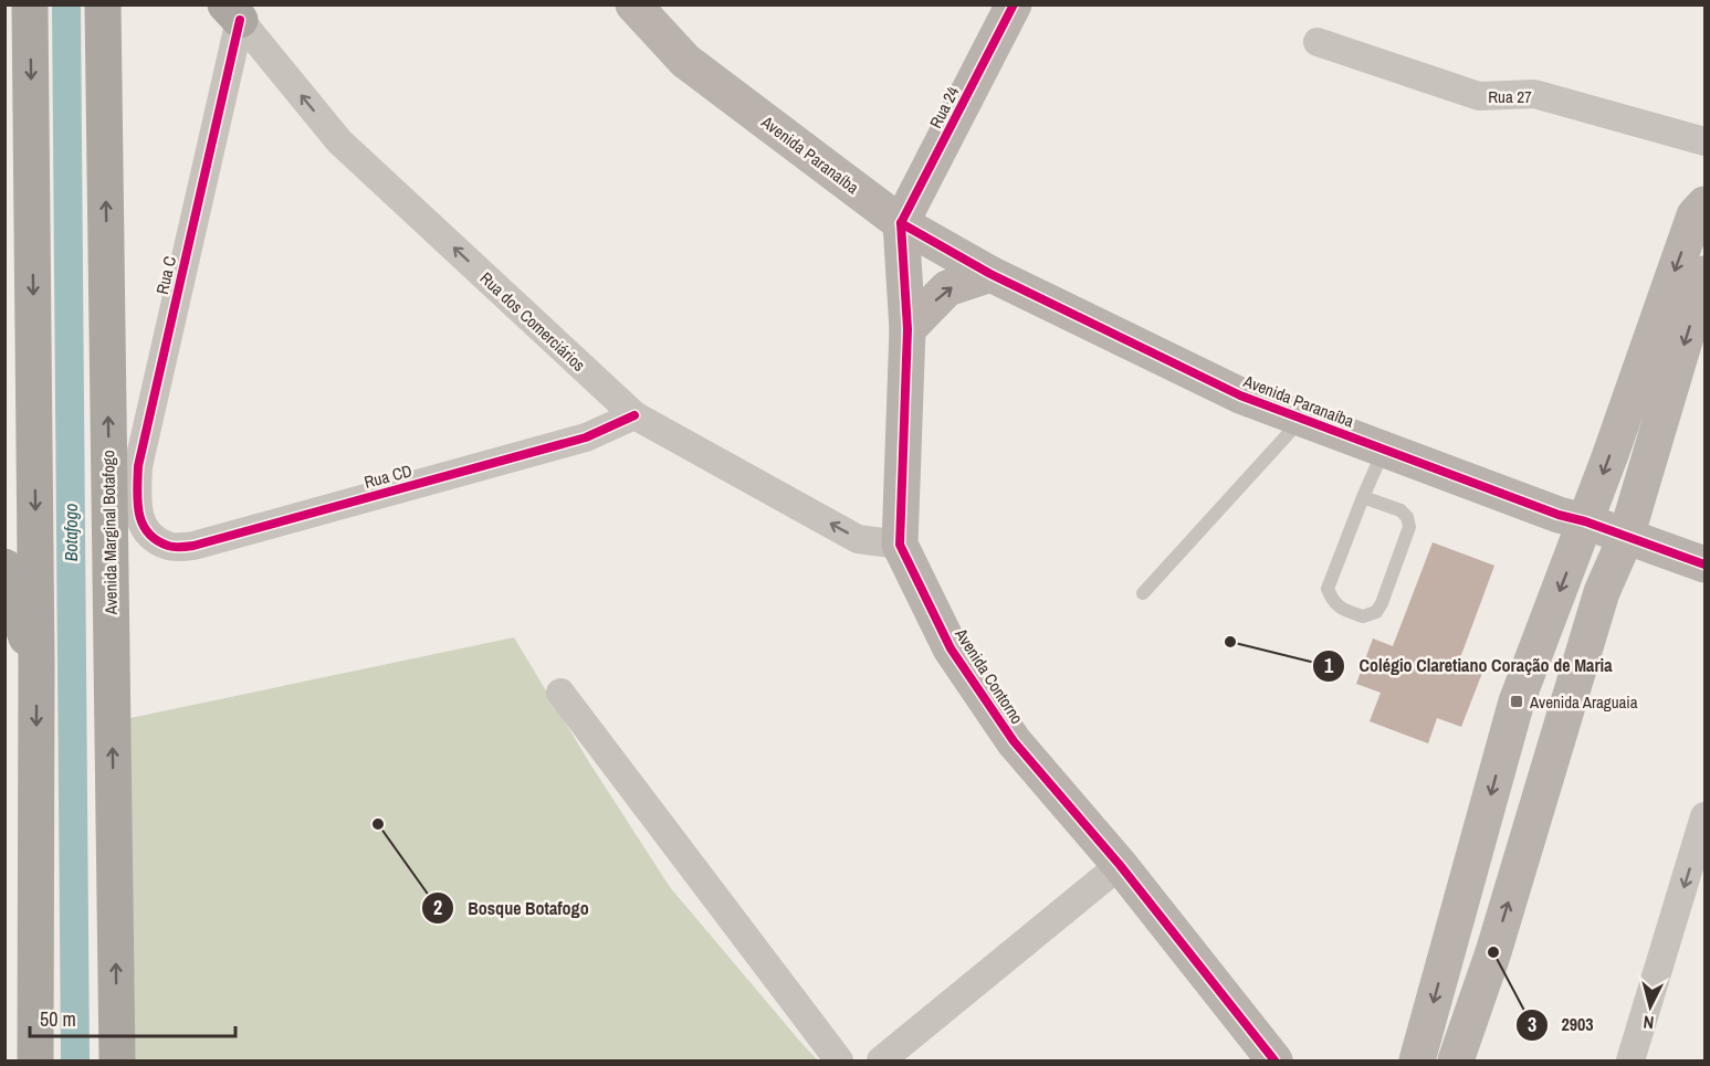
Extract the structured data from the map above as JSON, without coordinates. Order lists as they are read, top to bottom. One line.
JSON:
{"streets":{"main road":["Rua 24","Avenida Paranaíba","Avenida Marginal Botafogo","Avenida Contorno"],"street":["Rua 27","Rua C","Rua dos Comerciários","Rua CD"]},"crossings":[["Rua 24","Avenida Paranaíba"],["Rua 24","Avenida Contorno"],["Avenida Paranaíba","Avenida Contorno"],["Rua C","Rua dos Comerciários"],["Rua C","Rua CD"],["Rua dos Comerciários","Rua CD"],["Rua dos Comerciários","Avenida Contorno"]],"one_way":["Rua dos Comerciários"],"water":["Botafogo"],"places":{"other":["Colégio Claretiano Coração de Maria","Bosque Botafogo","2903"],"transit":["Avenida Araguaia"]},"scale_bar":"50 m","north":"bottom"}
